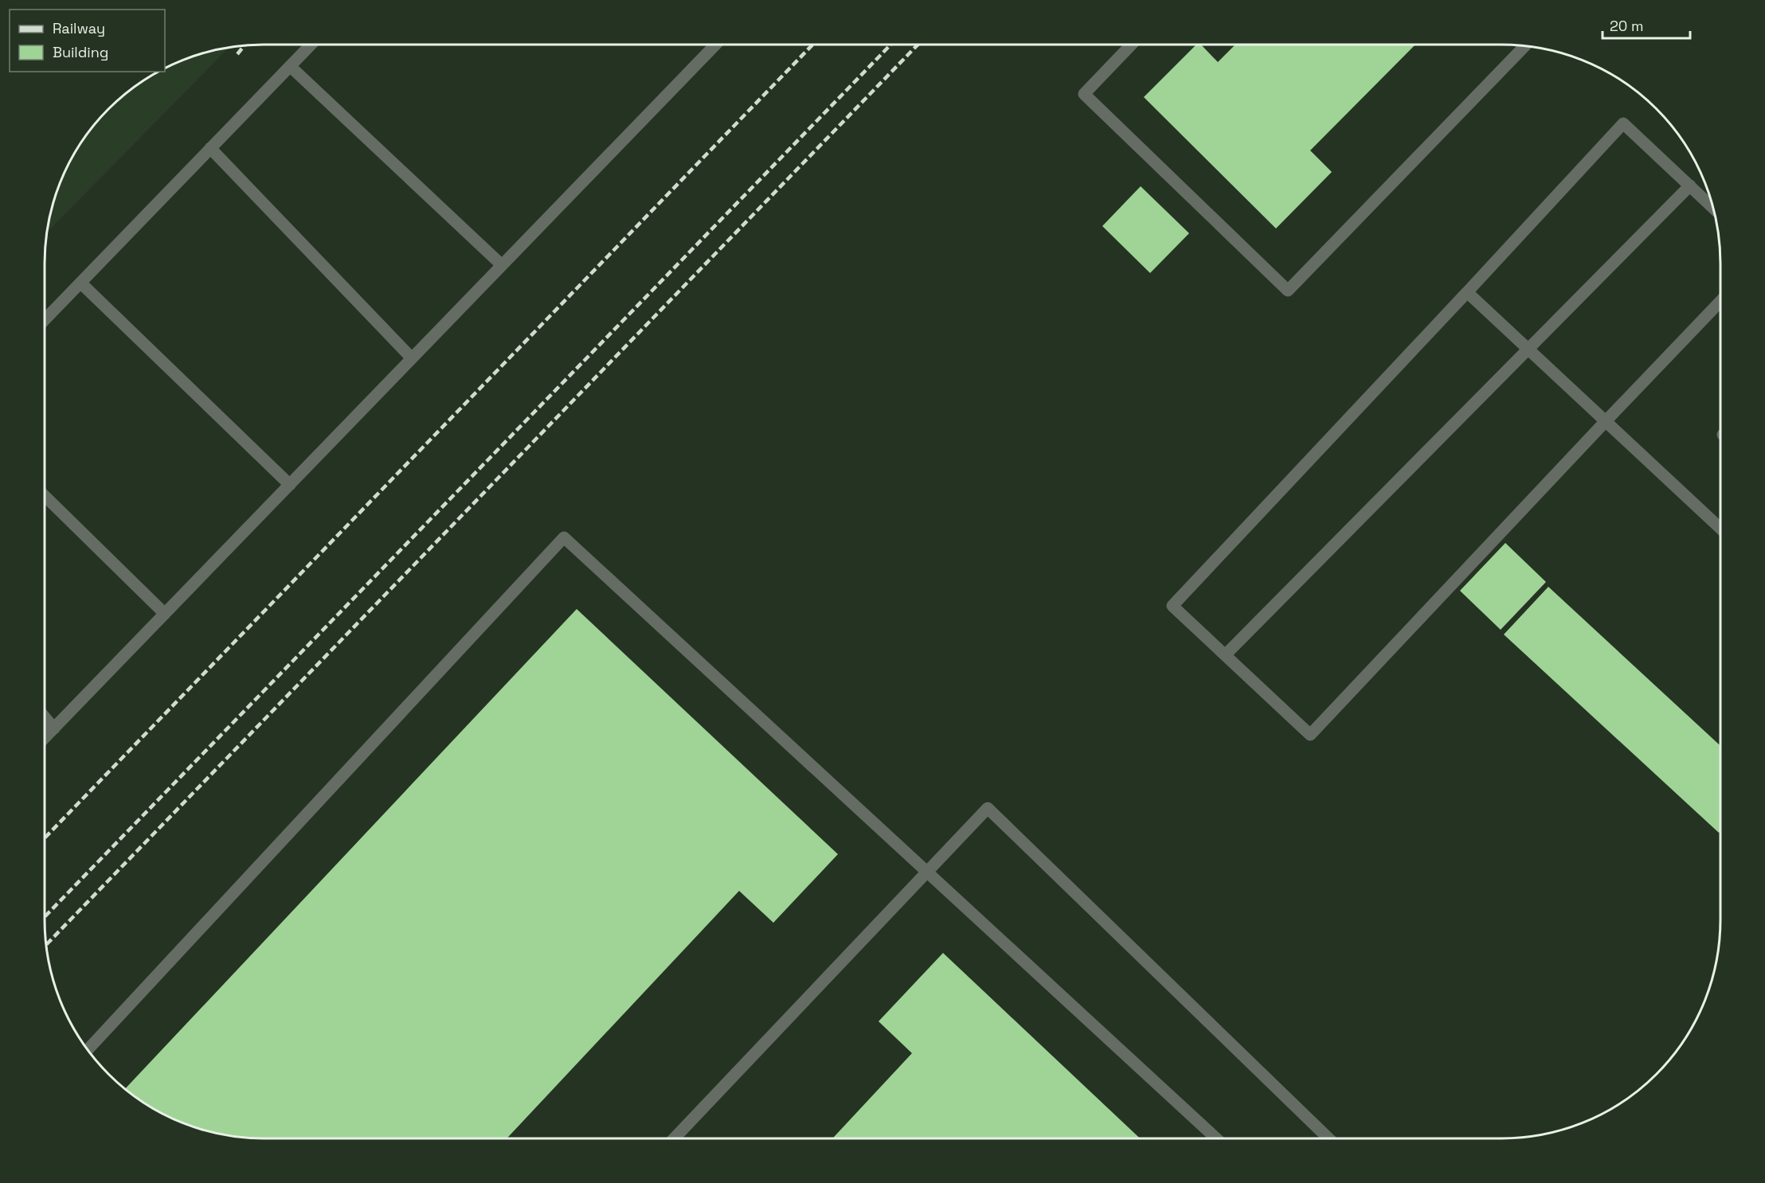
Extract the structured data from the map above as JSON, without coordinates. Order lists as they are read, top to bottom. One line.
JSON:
{"legend":["Railway","Building"],"scale_bar":"20 m"}
